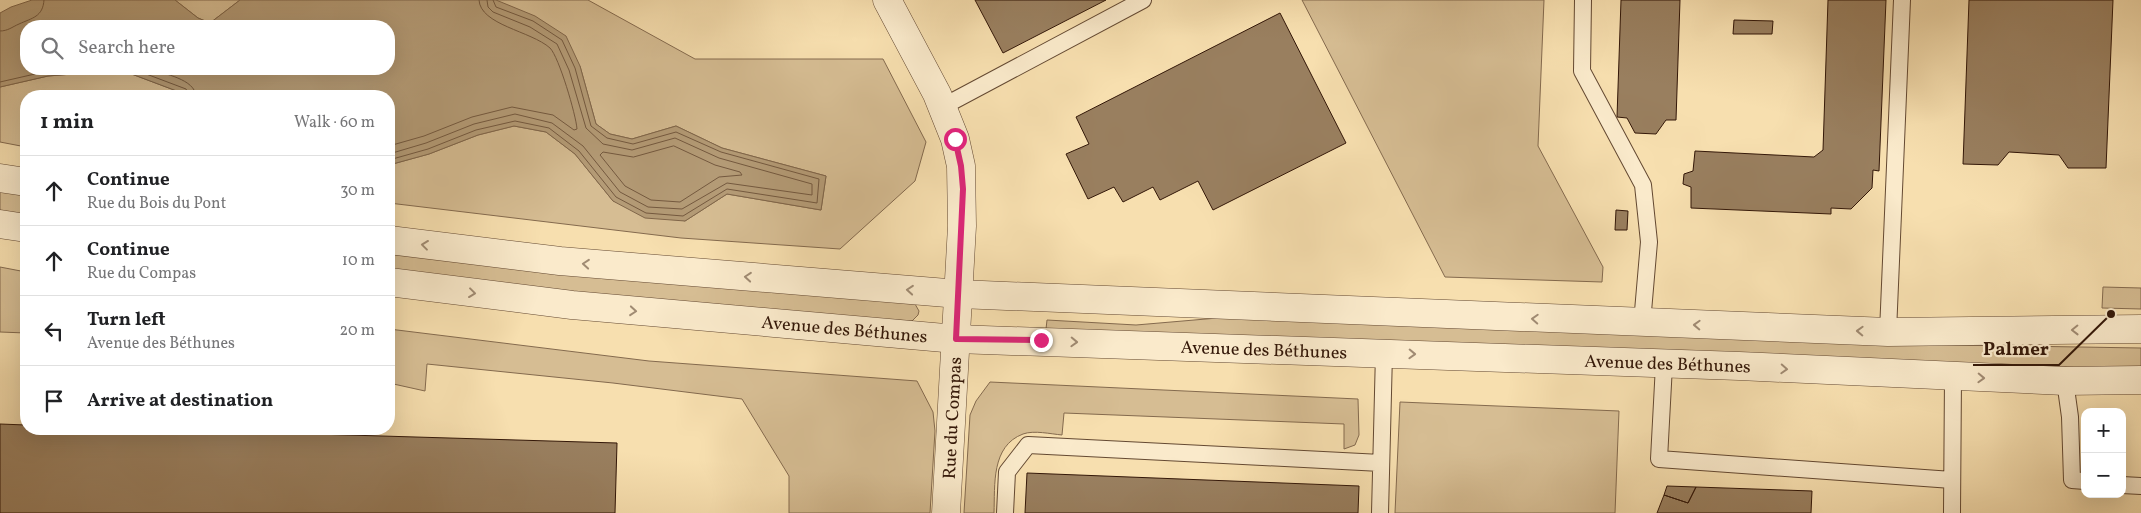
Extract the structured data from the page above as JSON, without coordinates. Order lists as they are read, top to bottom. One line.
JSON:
{"streets":{"street":["Avenue des Béthunes","Rue du Compas"]},"crossings":[["Avenue des Béthunes","Rue du Compas"]],"places":["Palmer"],"page":{"search":"Search here","heading":["1 min","Walk · 60 m"],"list":[["Continue","Rue du Bois du Pont","30 m"],["Continue","Rue du Compas","10 m"],["Turn left","Avenue des Béthunes","20 m"],"Arrive at destination"],"map_buttons":["+","−"]}}
